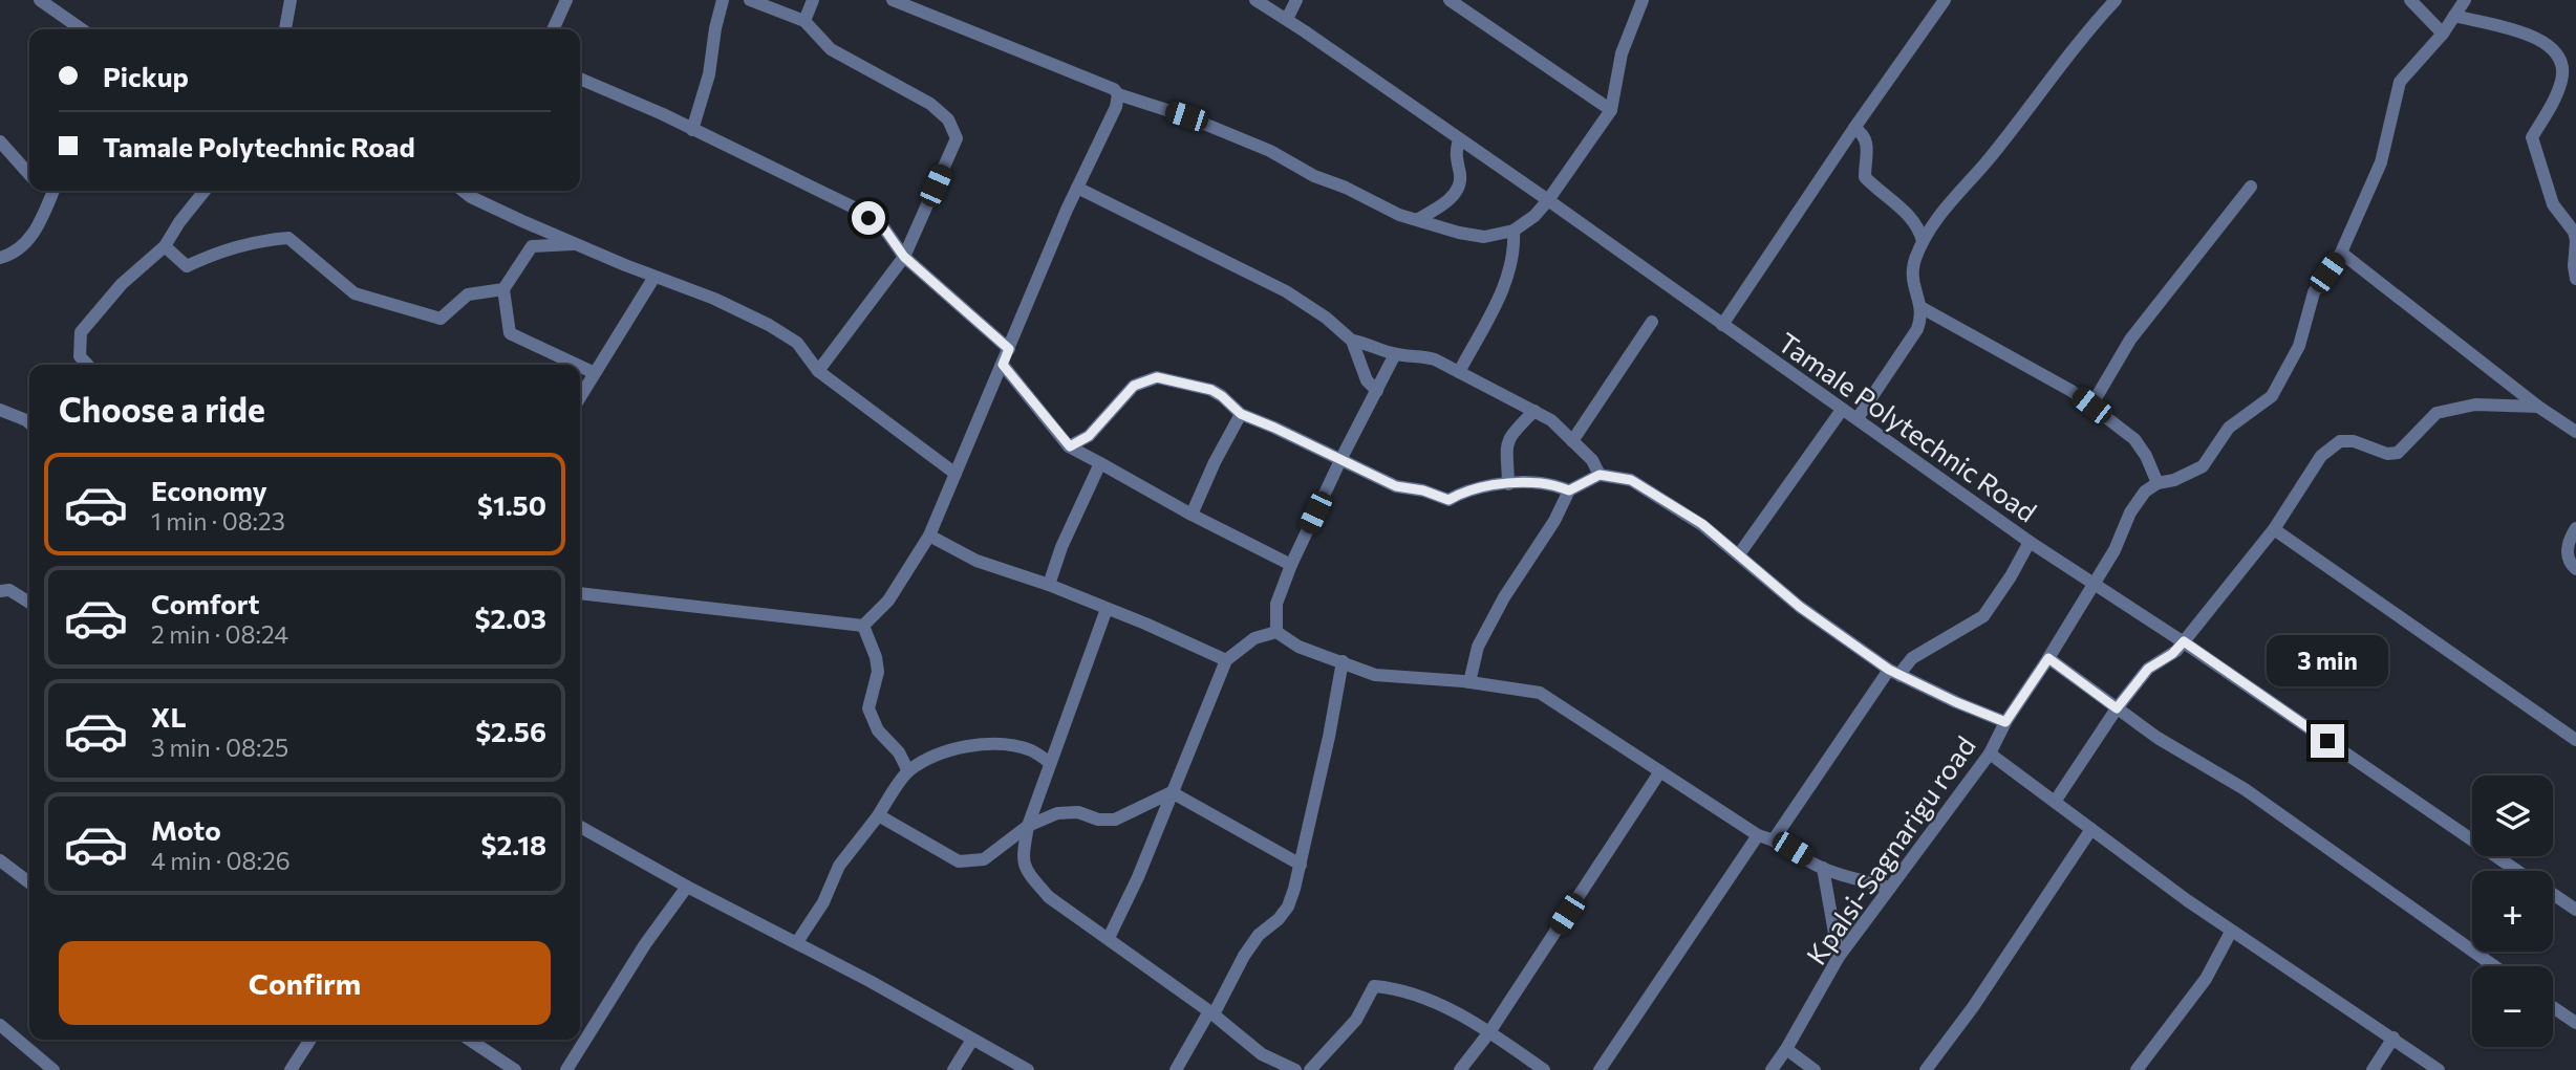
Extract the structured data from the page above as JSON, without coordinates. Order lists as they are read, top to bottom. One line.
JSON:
{"streets":{"street":["Tamale Polytechnic Road","Kpalsi-Sagnarigu road"]},"crossings":[["Tamale Polytechnic Road","Kpalsi-Sagnarigu road"]],"page":{"banner":["Pickup","Tamale Polytechnic Road"],"heading":"Choose a ride","list":[{"name":"Economy","note":"1 min · 08:23","value":"$1.50"},{"name":"Comfort","note":"2 min · 08:24","value":"$2.03"},{"name":"XL","note":"3 min · 08:25","value":"$2.56"},{"name":"Moto","note":"4 min · 08:26","value":"$2.18"}],"bubble":"3 min","map_buttons":["+","−"],"buttons":"Confirm"}}
